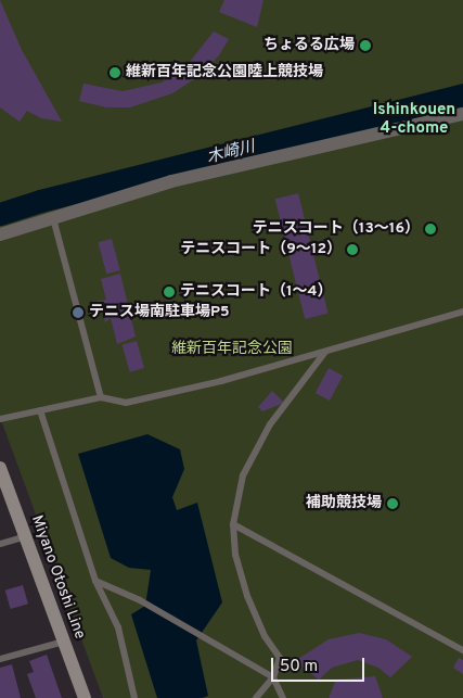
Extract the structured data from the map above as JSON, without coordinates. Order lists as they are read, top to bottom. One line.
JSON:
{"streets":{"main road":["Miyano Otoshi Line"]},"districts":["Ishinkouen 4-chome"],"water":["木崎川"],"parks":["維新百年記念公園"],"places":["ちょるる広場","維新百年記念公園陸上競技場","テニスコート（13～16）","テニスコート（9～12）","テニスコート（1～4）","テニス場南駐車場P5","補助競技場"],"scale_bar":"50 m"}
